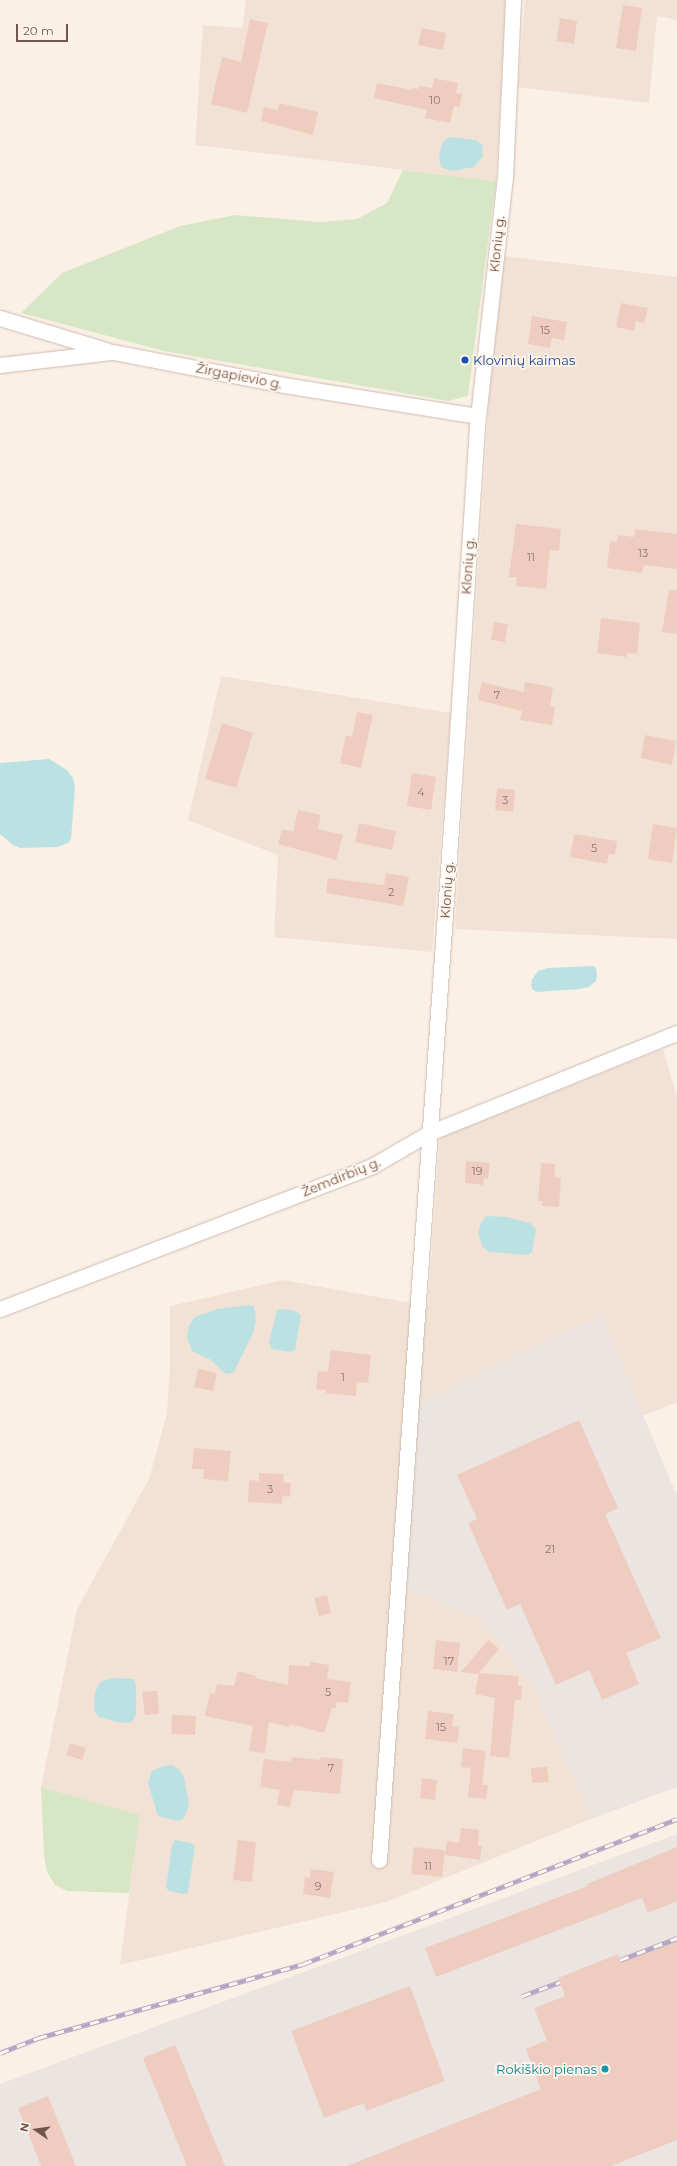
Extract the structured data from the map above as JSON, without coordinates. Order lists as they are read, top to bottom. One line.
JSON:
{"streets":{"street":["Klonių g.","Žirgapievio g.","Žemdirbių g."]},"crossings":[["Klonių g.","Žirgapievio g."],["Klonių g.","Žemdirbių g."]],"places":["Klovinių kaimas","Rokiškio pienas"],"house_numbers":["10","15","13","11","7","4","3","5","2","19","1","3","21","17","5","15","7","11","9"],"scale_bar":"20 m","north":"left"}
